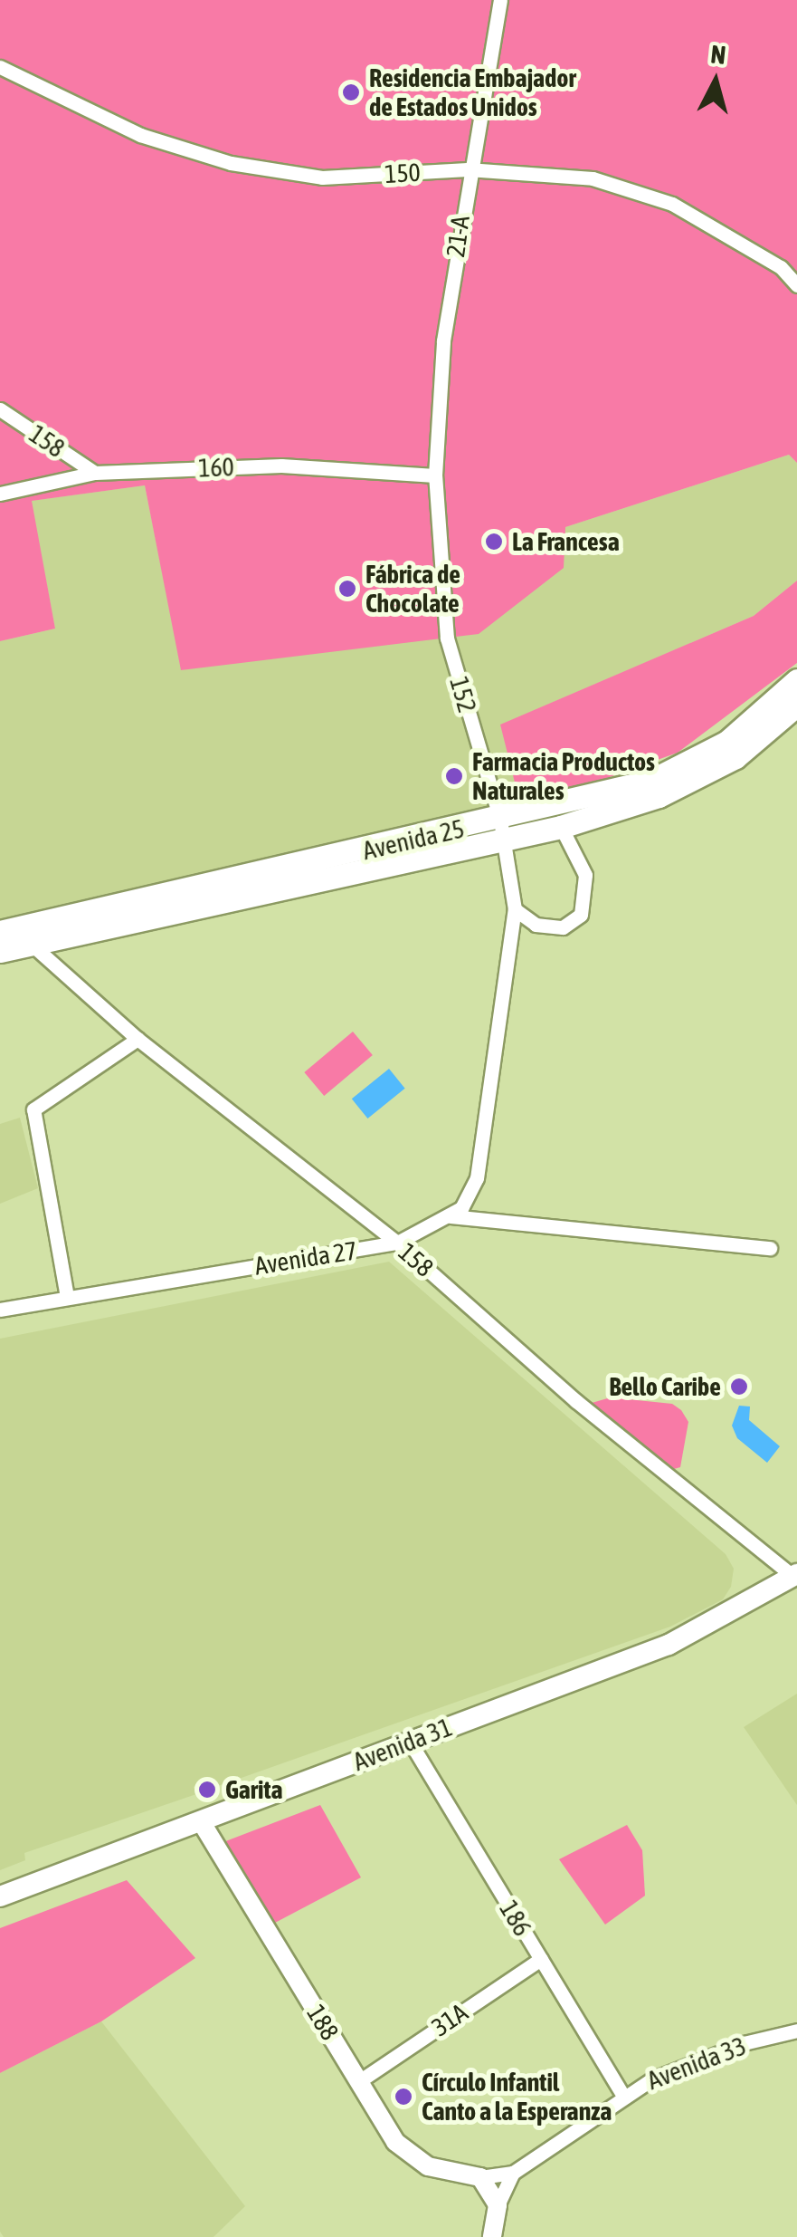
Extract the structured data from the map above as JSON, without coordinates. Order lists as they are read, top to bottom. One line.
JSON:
{"streets":{"main road":["Avenida 25","Avenida 31"],"street":["150","21-A","158","160","152","Avenida 27","186","31A","188","Avenida 33"]},"crossings":[["150","21-A"],["21-A","160"],["21-A","152"],["158","160"],["158","Avenida 25"],["158","Avenida 27"],["158","Avenida 31"],["160","152"],["152","Avenida 25"],["152","Avenida 27"],["Avenida 31","186"],["Avenida 31","188"],["186","31A"],["186","Avenida 33"],["31A","188"],["188","Avenida 33"]],"places":["Residencia Embajador de Estados Unidos","La Francesa","Fábrica de Chocolate","Farmacia Productos Naturales","Bello Caribe","Garita","Círculo Infantil Canto a la Esperanza"],"north":"top"}
